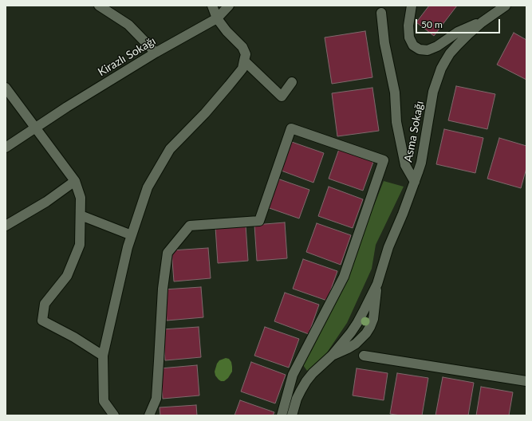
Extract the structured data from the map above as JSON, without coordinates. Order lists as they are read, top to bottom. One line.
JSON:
{"streets":{"street":["Kirazlı Sokağı","Asma Sokağı"]},"scale_bar":"50 m"}
